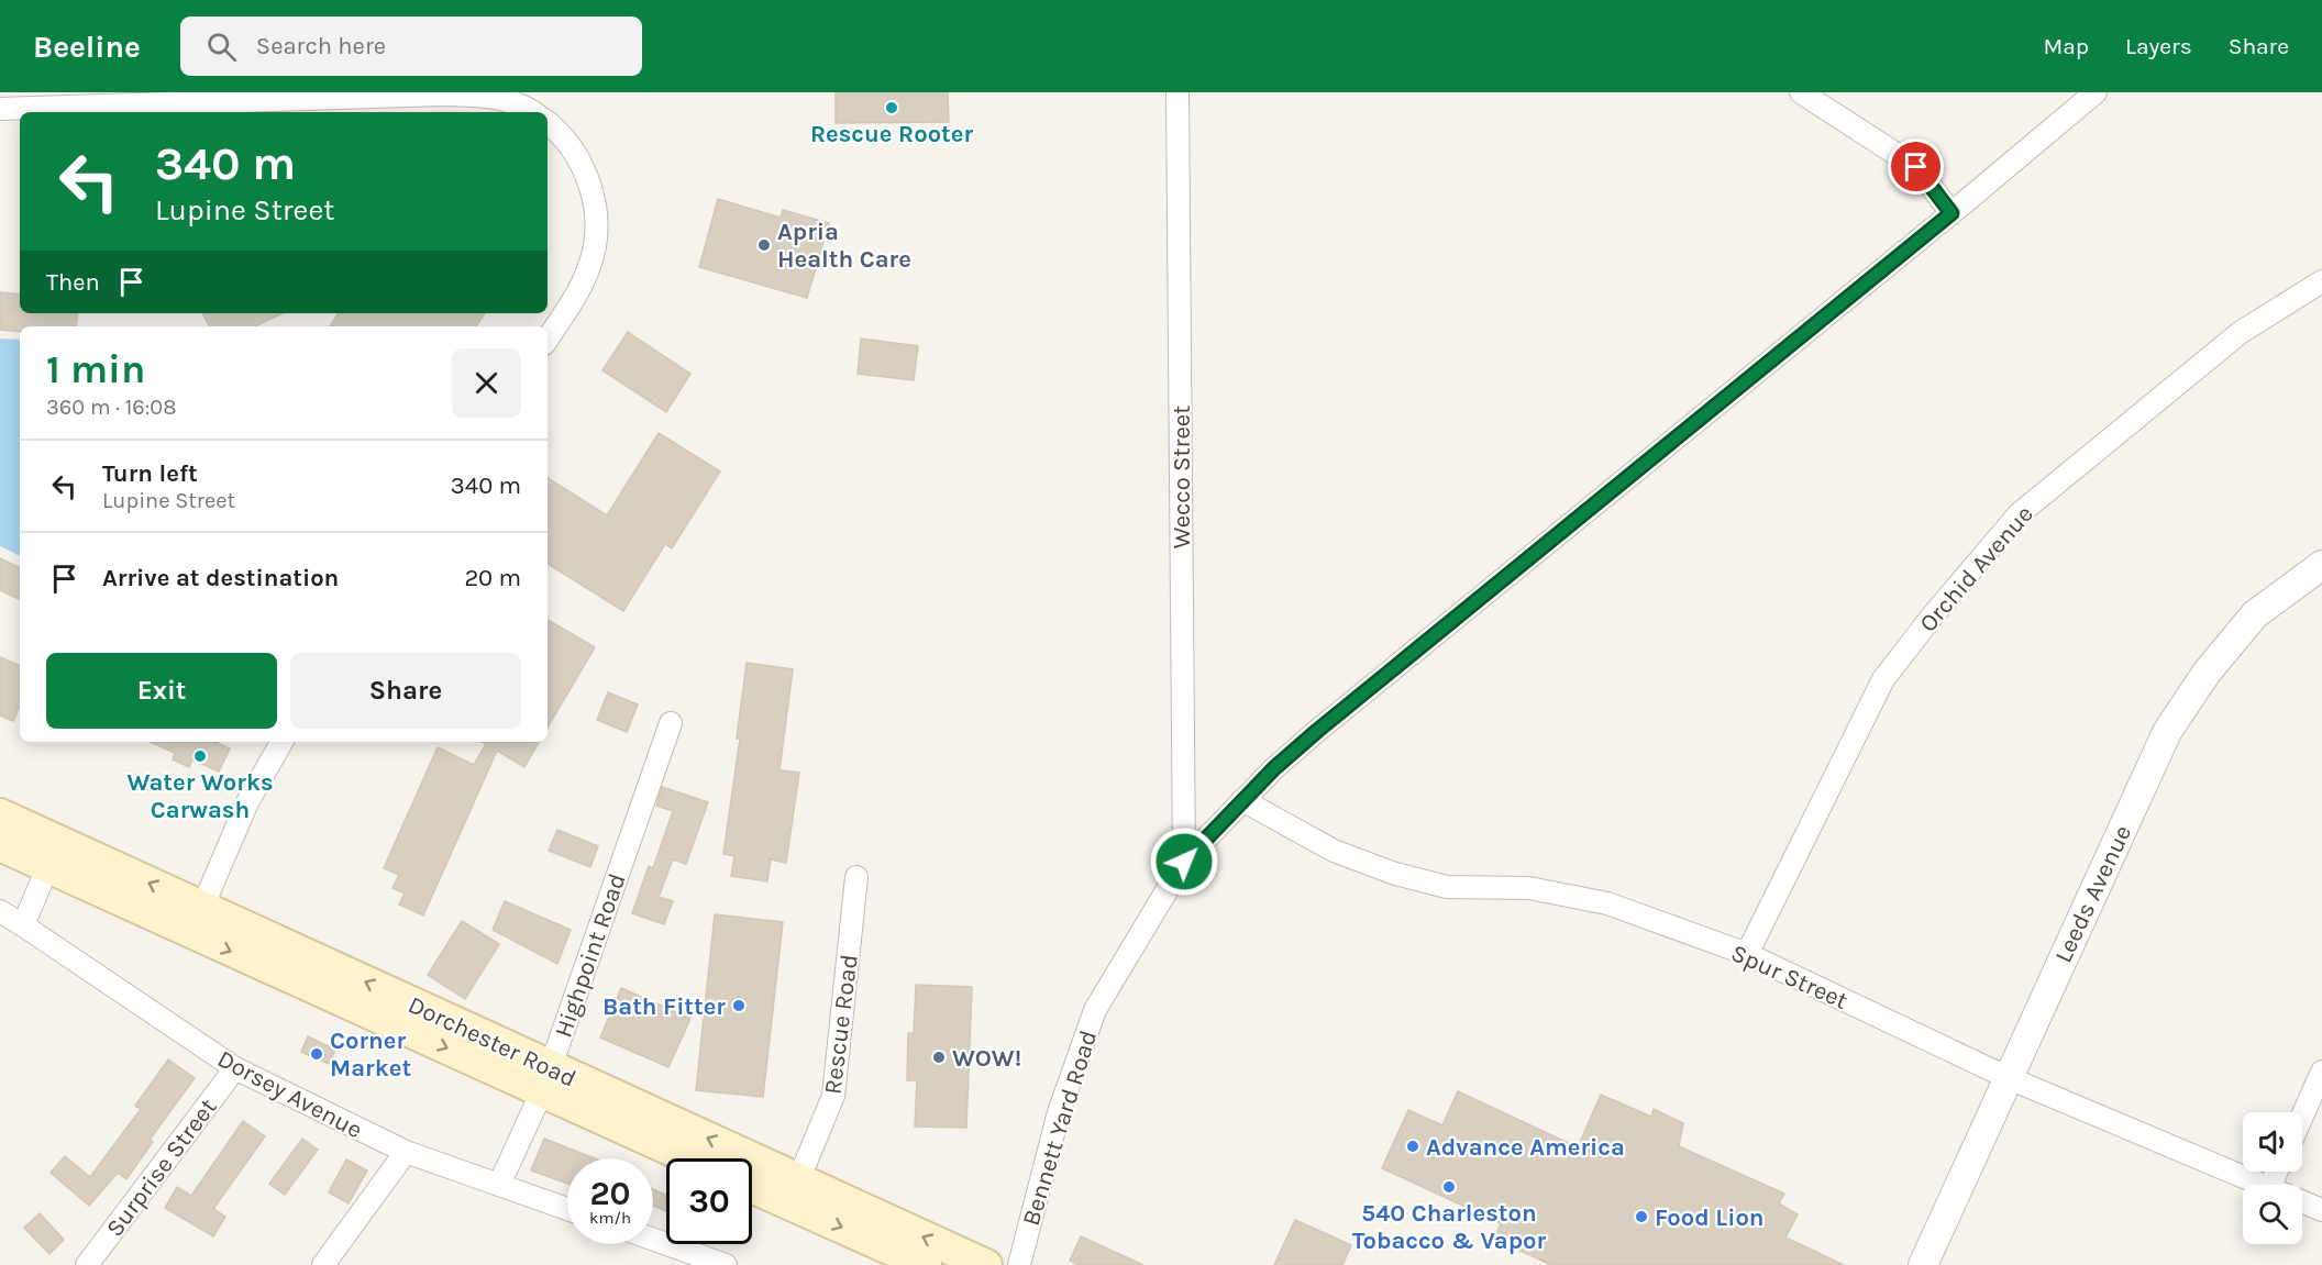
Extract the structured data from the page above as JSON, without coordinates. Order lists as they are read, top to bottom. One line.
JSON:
{"streets":{"main road":["Dorchester Road"],"street":["Wecco Street","Orchid Avenue","Leeds Avenue","Highpoint Road","Spur Street","Rescue Road","Dorsey Avenue","Bennett Yard Road","Surprise Street"]},"crossings":[["Wecco Street","Bennett Yard Road"],["Orchid Avenue","Spur Street"],["Leeds Avenue","Spur Street"],["Highpoint Road","Dorchester Road"],["Highpoint Road","Dorsey Avenue"],["Spur Street","Bennett Yard Road"],["Rescue Road","Dorchester Road"],["Dorsey Avenue","Surprise Street"]],"places":["Rescue Rooter","Apria Health Care","Water Works Carwash","Bath Fitter","Corner Market","WOW!","Advance America","540 Charleston Tobacco & Vapor","Food Lion"],"page":{"header":"Beeline","search":"Search here","nav":["Map","Layers","Share"],"turn":["340 m","Lupine Street"],"then":"Then","heading":["1 min","360 m · 16:08"],"list":[{"name":"Turn left","note":"Lupine Street","value":"340 m"},{"name":"Arrive at destination","value":"20 m"}],"buttons":["Exit","Share"],"speed":"20 km/h","limit":"30"}}
